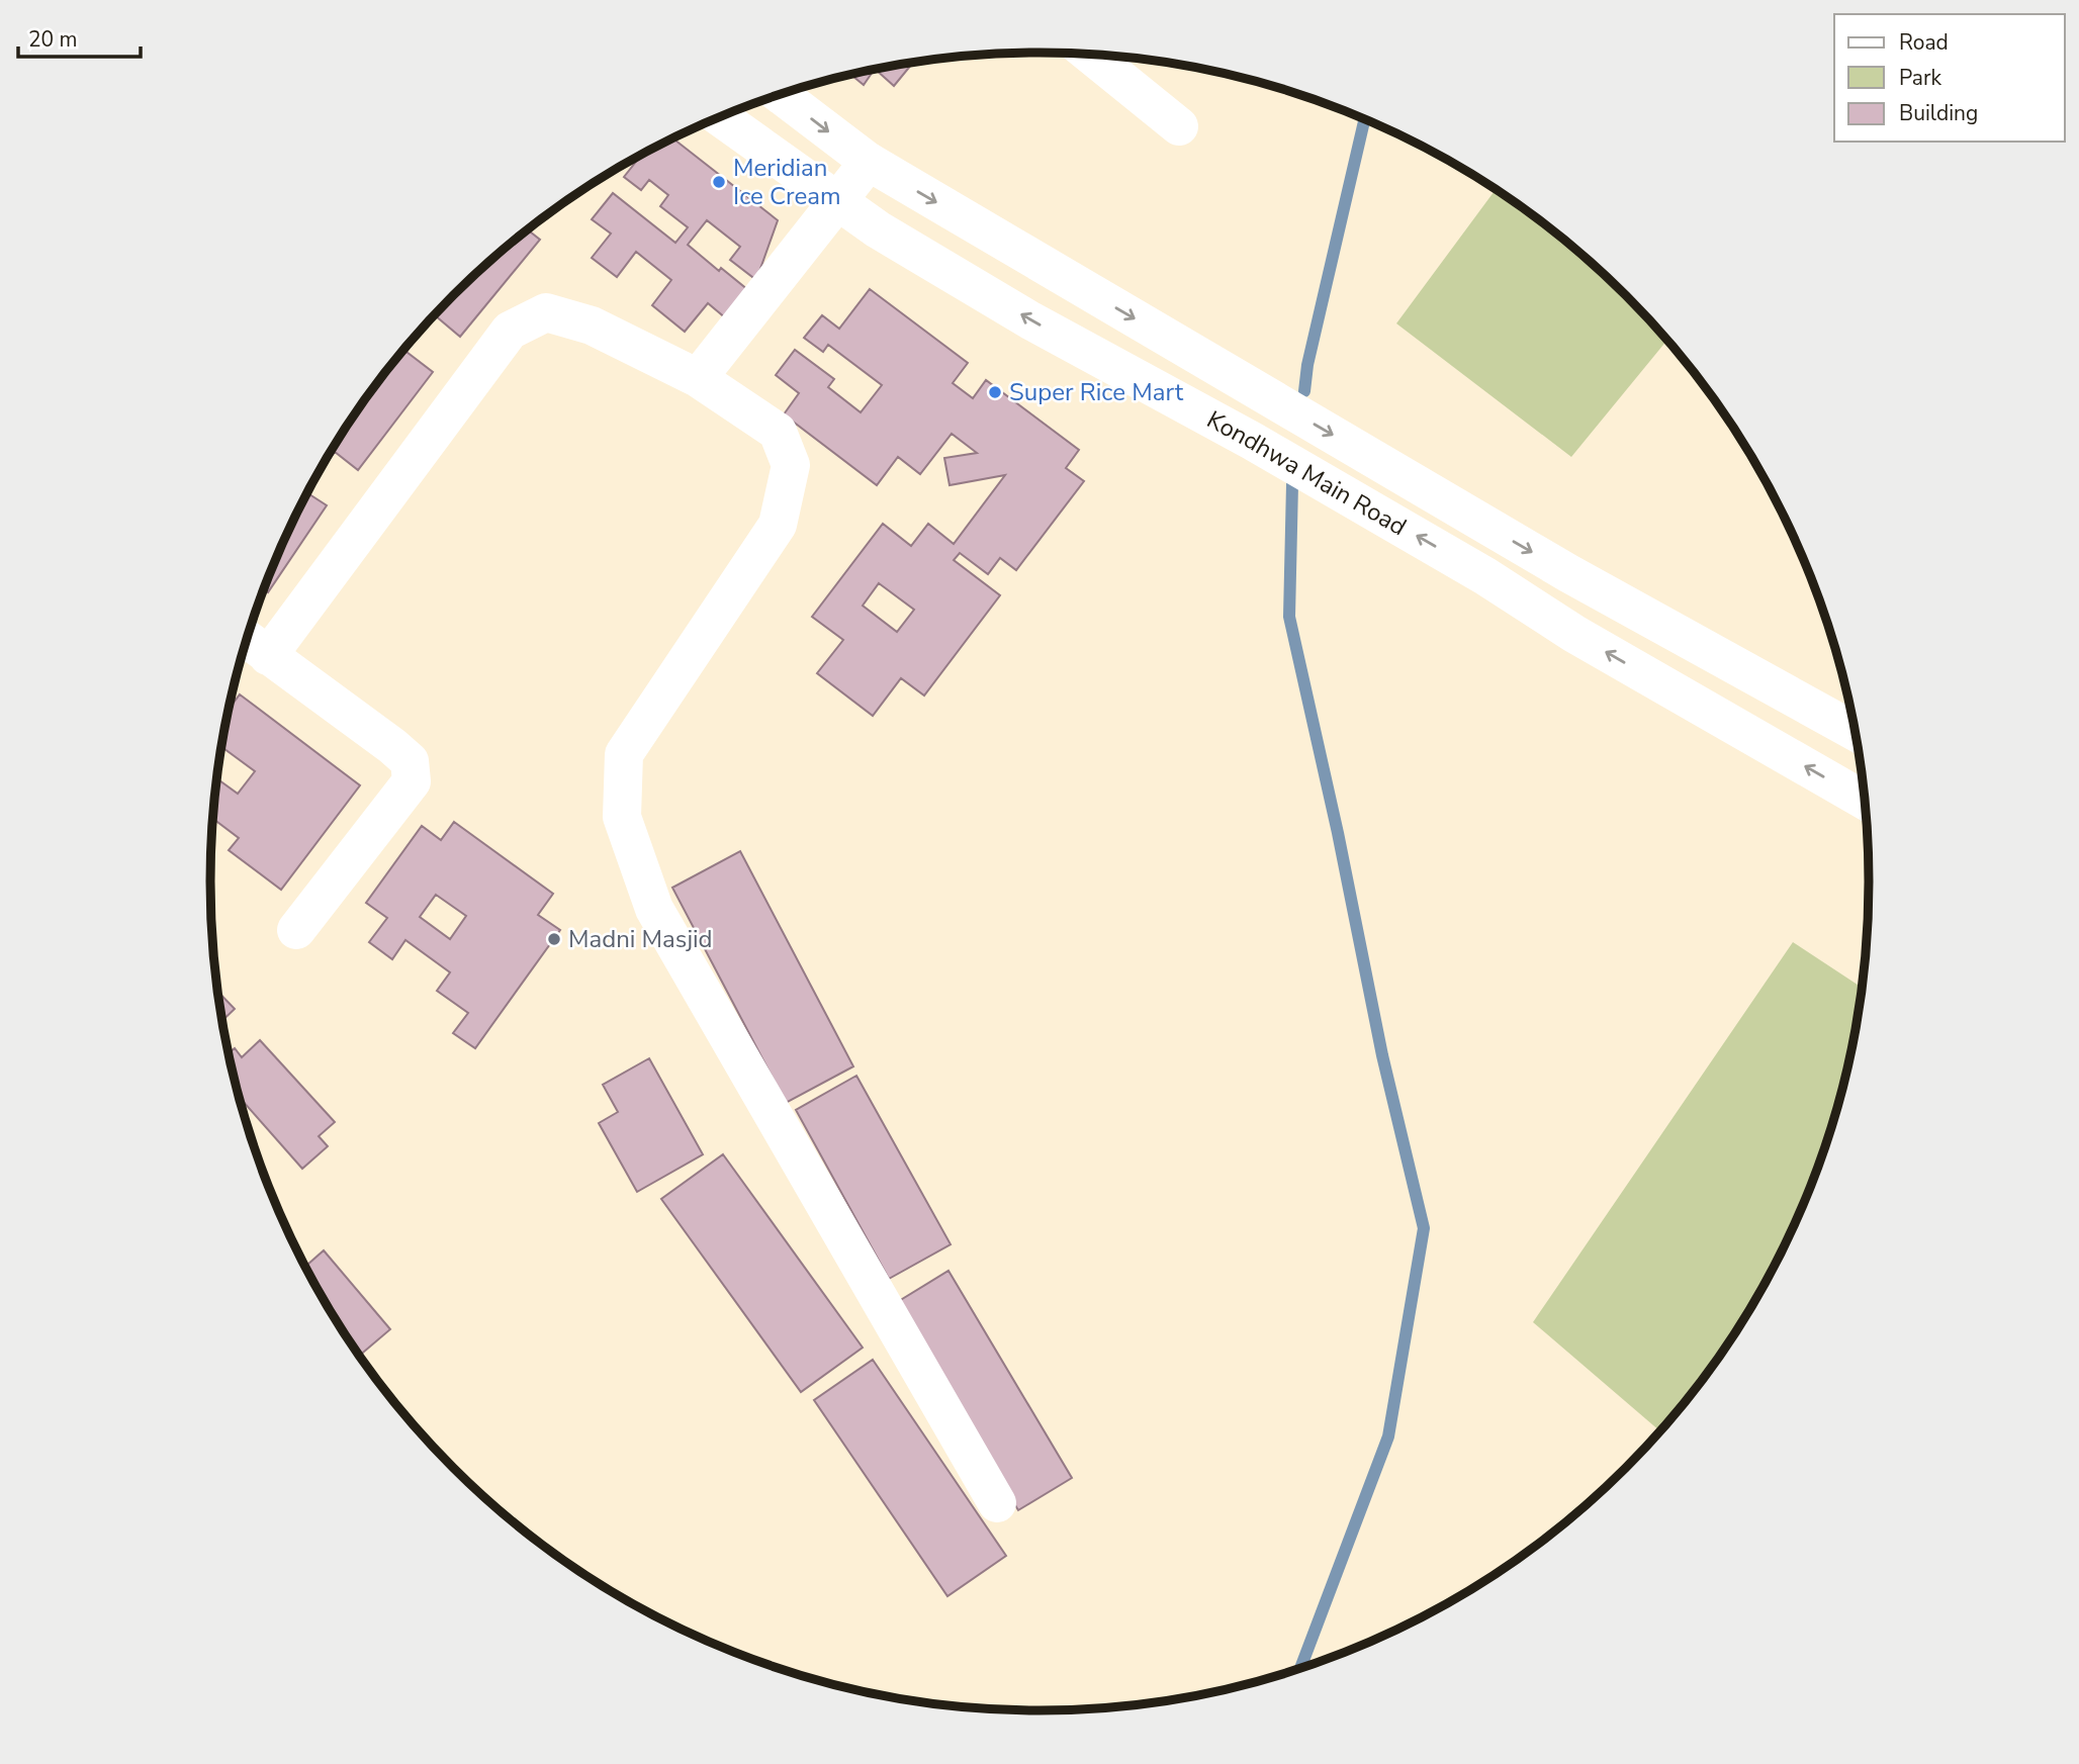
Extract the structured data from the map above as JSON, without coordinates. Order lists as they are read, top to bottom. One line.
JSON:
{"streets":{"main road":["Kondhwa Main Road"]},"places":["Meridian Ice Cream","Super Rice Mart","Madni Masjid"],"legend":["Road","Park","Building"],"scale_bar":"20 m"}
